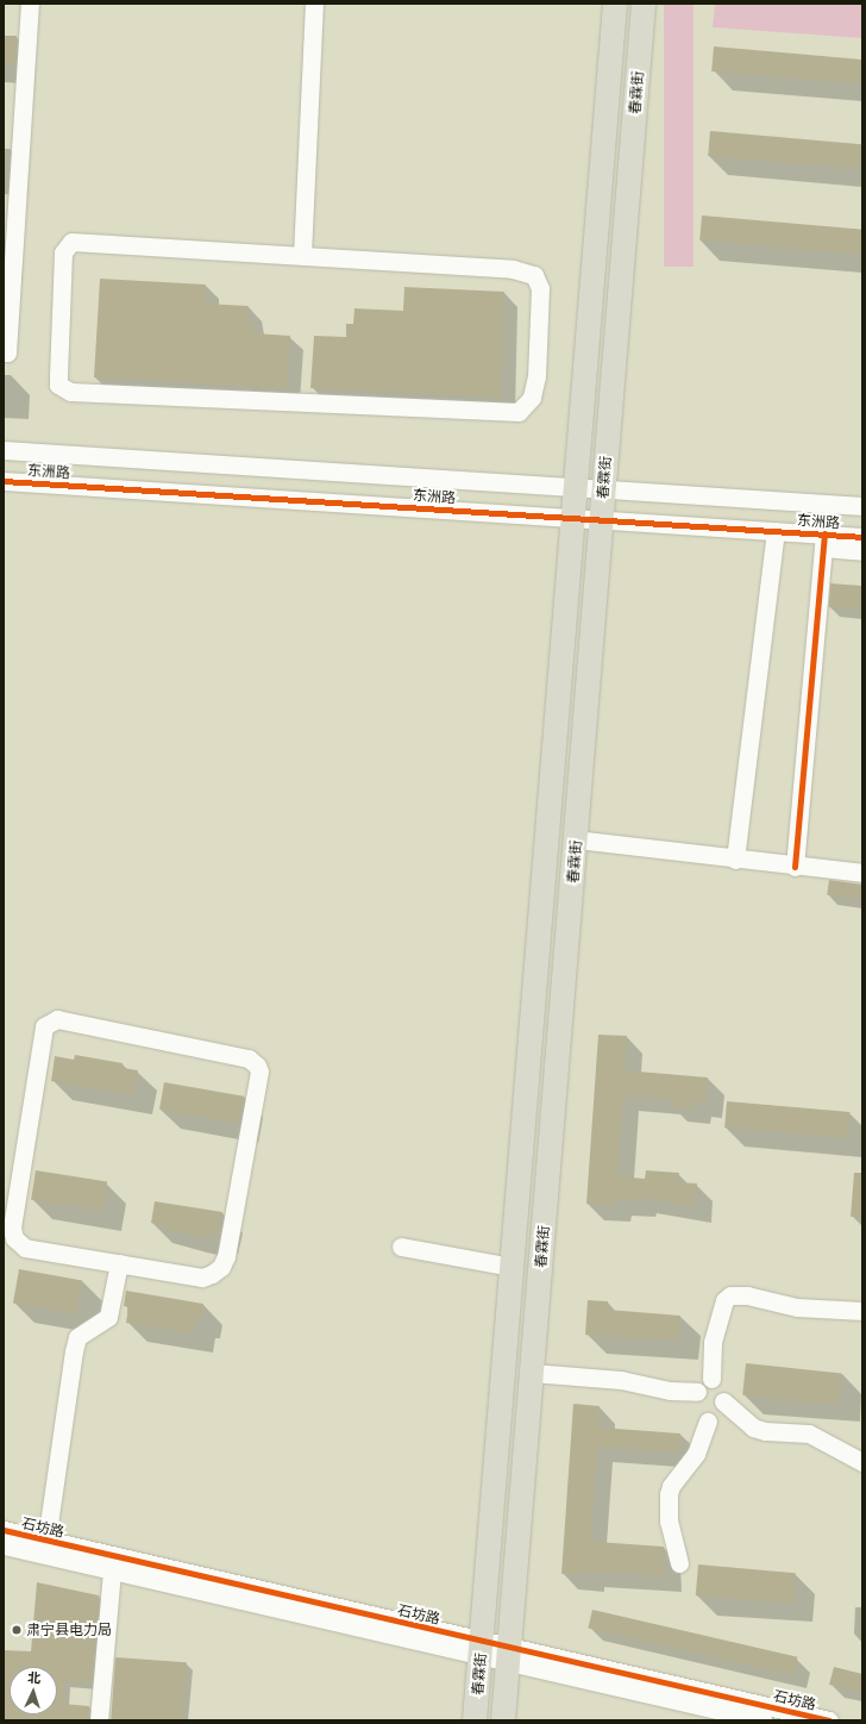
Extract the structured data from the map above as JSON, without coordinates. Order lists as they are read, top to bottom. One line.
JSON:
{"streets":{"main road":["春霖街"],"street":["东洲路","石坊路"]},"crossings":[["春霖街","东洲路"],["春霖街","石坊路"]],"places":["肃宁县电力局"],"north":"top"}
